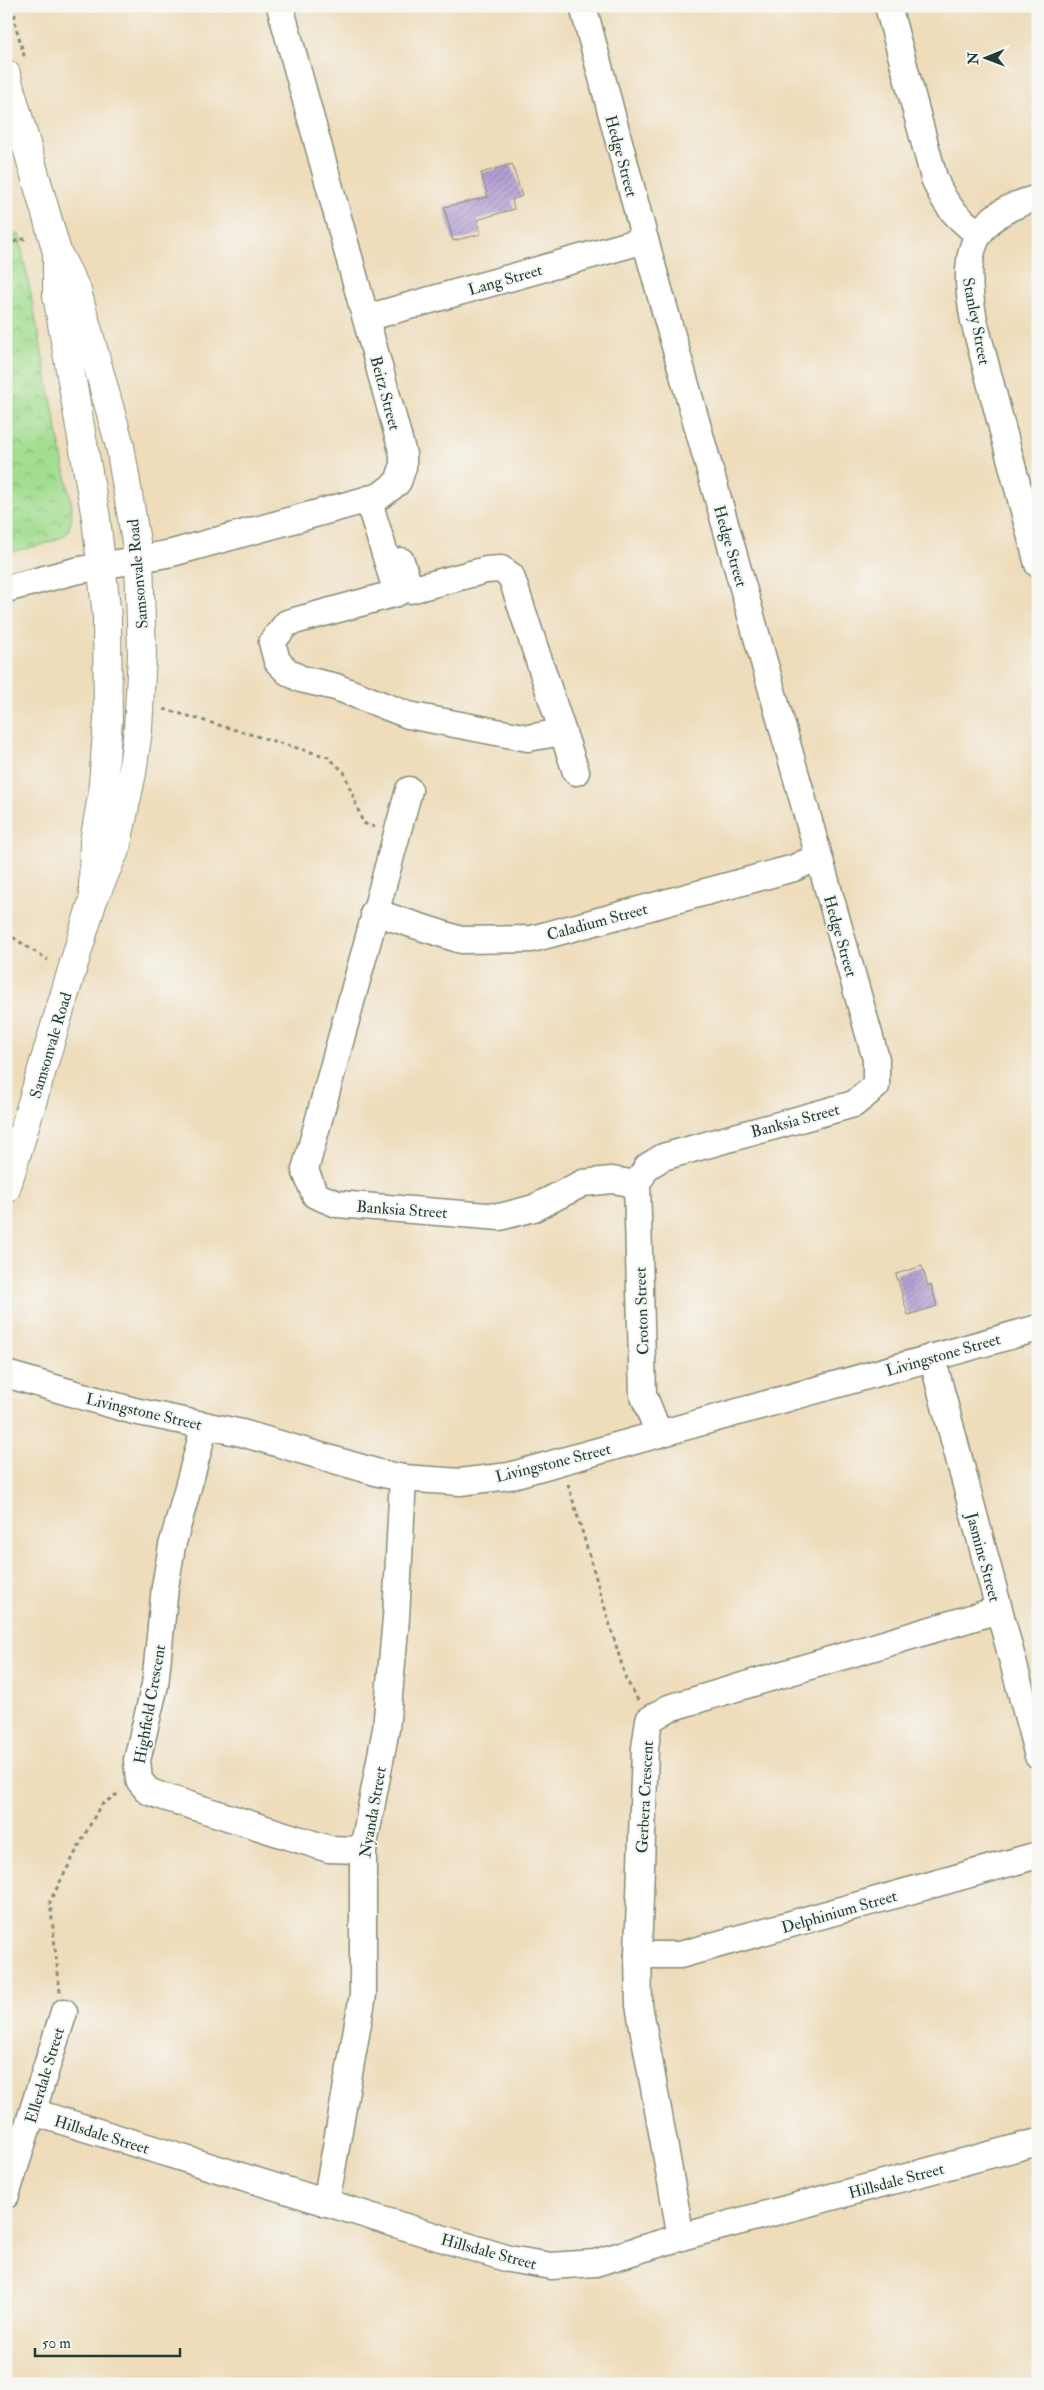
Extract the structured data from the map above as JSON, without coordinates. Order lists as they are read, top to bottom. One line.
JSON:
{"streets":{"main road":["Samsonvale Road"],"street":["Hedge Street","Lang Street","Stanley Street","Beitz Street","Caladium Street","Banksia Street","Croton Street","Livingstone Street","Jasmine Street","Highfield Crescent","Gerbera Crescent","Nyanda Street","Delphinium Street","Ellerdale Street","Hillsdale Street"]},"crossings":[["Hedge Street","Lang Street"],["Hedge Street","Caladium Street"],["Hedge Street","Banksia Street"],["Lang Street","Beitz Street"],["Beitz Street","Samsonvale Road"],["Caladium Street","Banksia Street"],["Banksia Street","Croton Street"],["Croton Street","Livingstone Street"],["Livingstone Street","Jasmine Street"],["Livingstone Street","Highfield Crescent"],["Livingstone Street","Nyanda Street"],["Jasmine Street","Gerbera Crescent"],["Highfield Crescent","Nyanda Street"],["Gerbera Crescent","Delphinium Street"],["Gerbera Crescent","Hillsdale Street"],["Nyanda Street","Hillsdale Street"],["Ellerdale Street","Hillsdale Street"]],"scale_bar":"50 m","north":"left"}
